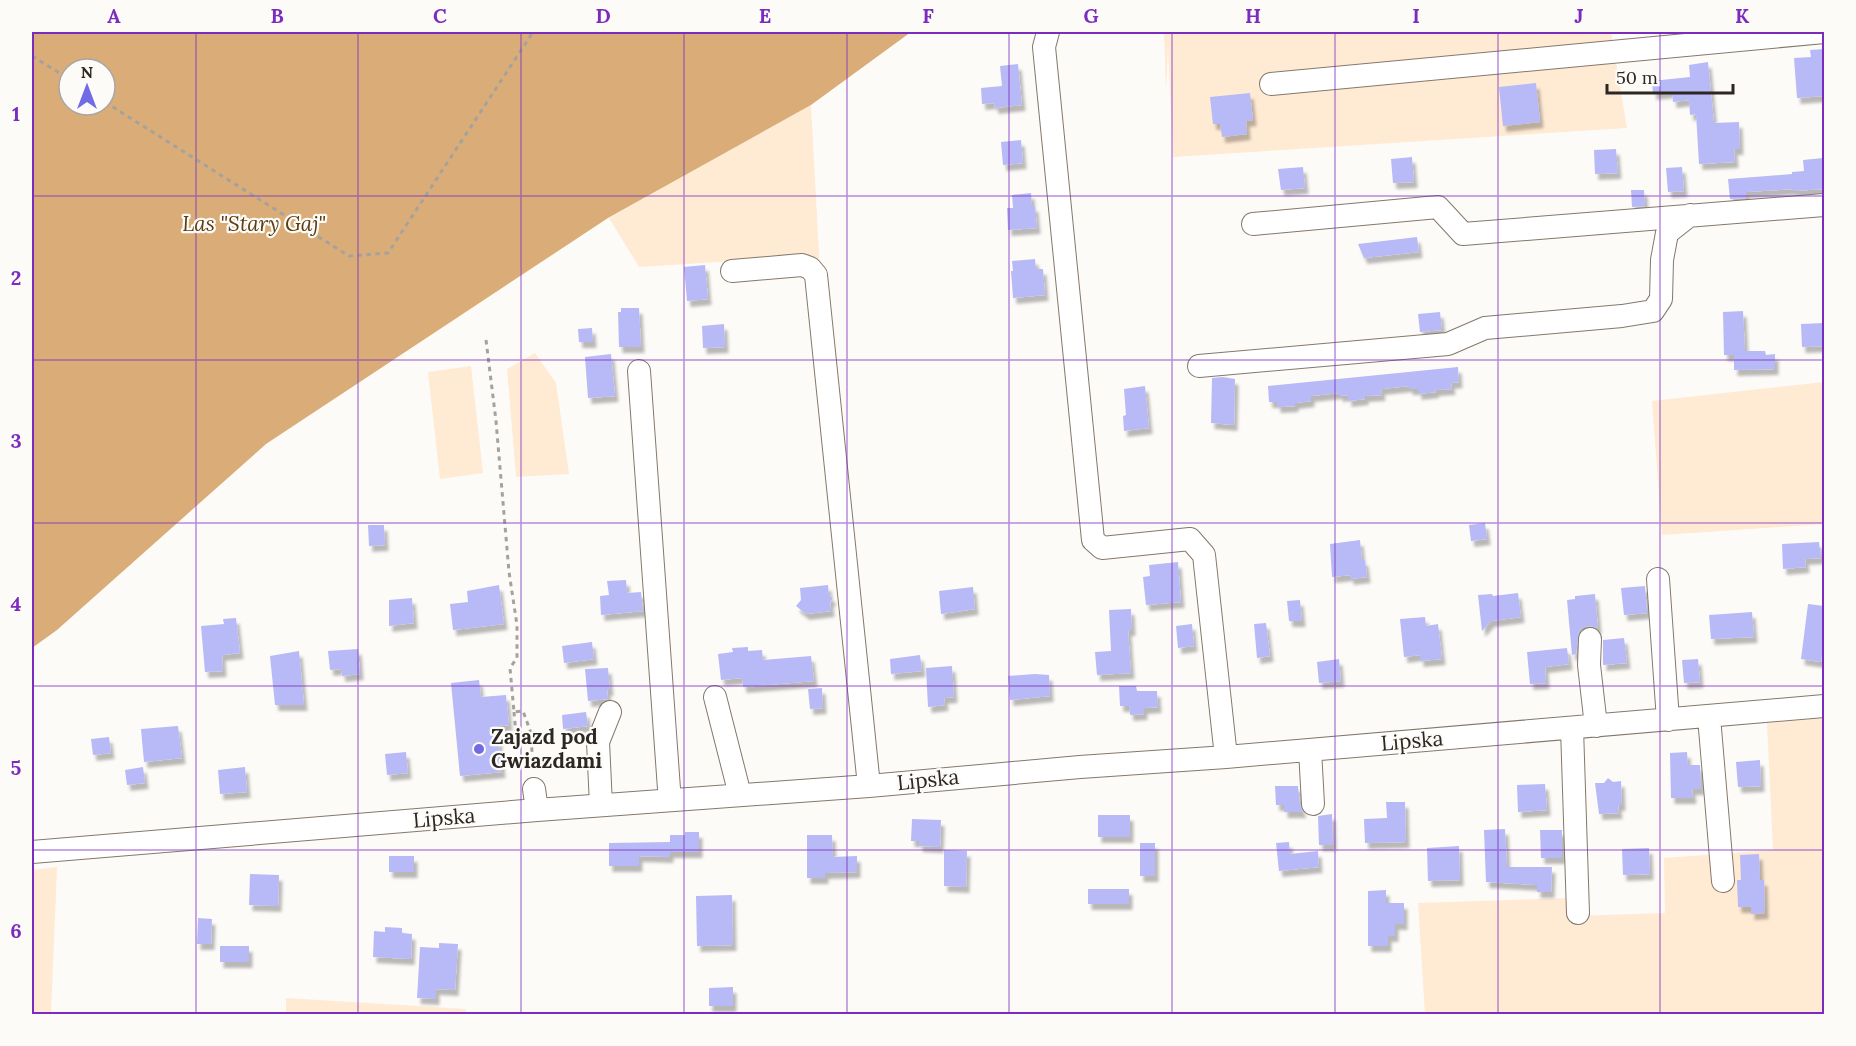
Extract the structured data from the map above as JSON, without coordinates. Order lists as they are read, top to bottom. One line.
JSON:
{"streets":{"street":["Lipska"]},"parks":["Las \"Stary Gaj\""],"places":["Zajazd pod Gwiazdami"],"scale_bar":"50 m","north":"top","grid":{"columns":["A","B","C","D","E","F","G","H","I","J","K"],"rows":["1","2","3","4","5","6"]}}
